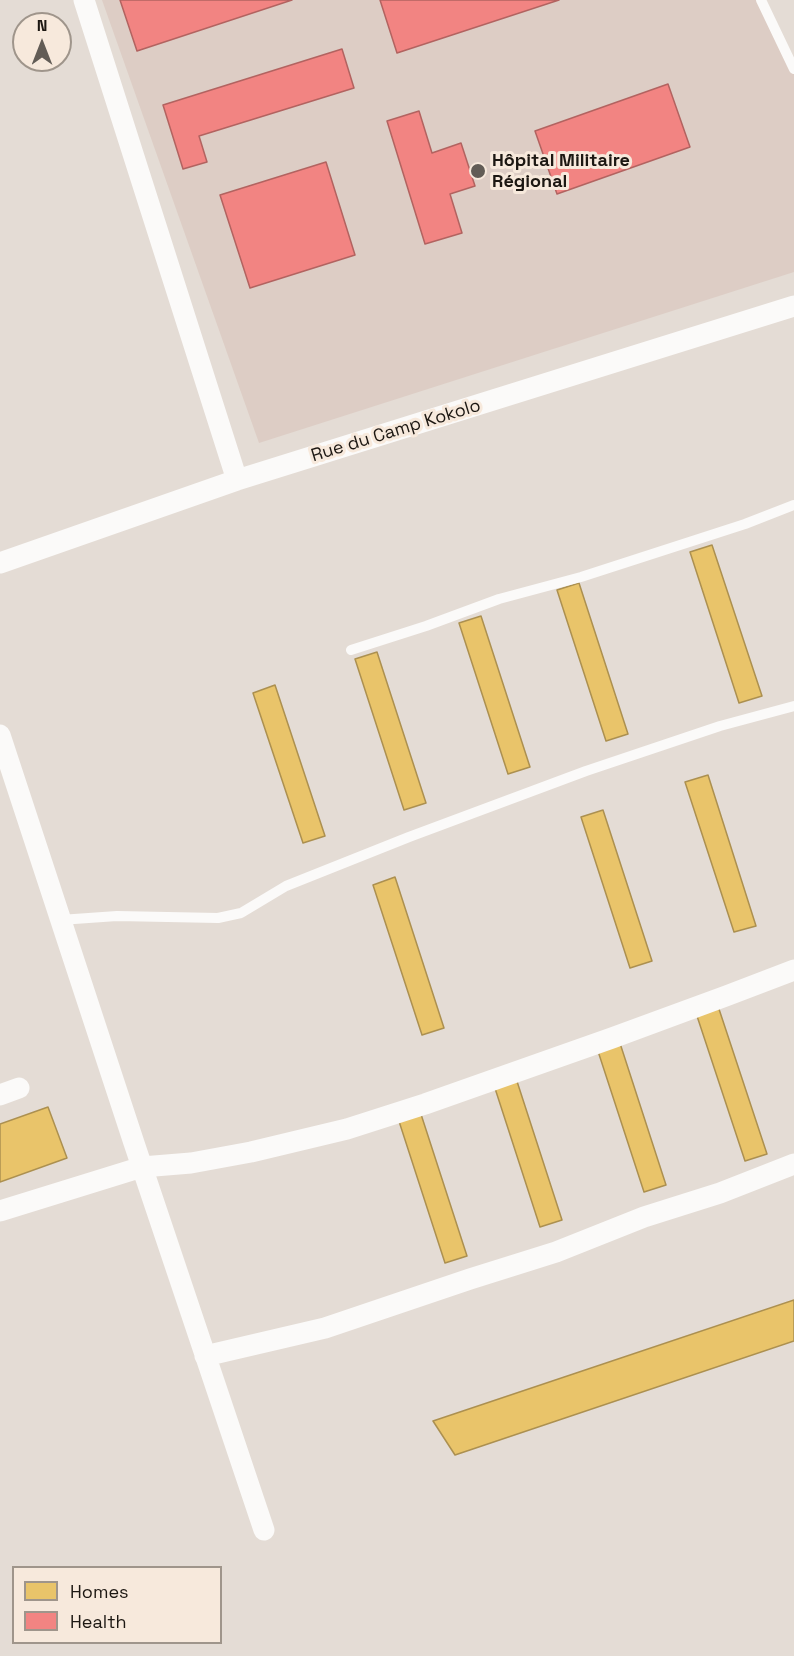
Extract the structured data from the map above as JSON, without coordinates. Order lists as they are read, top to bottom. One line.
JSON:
{"streets":{"street":["Rue du Camp Kokolo"]},"places":["Hôpital Militaire Régional"],"legend":["Homes","Health"],"north":"top"}
